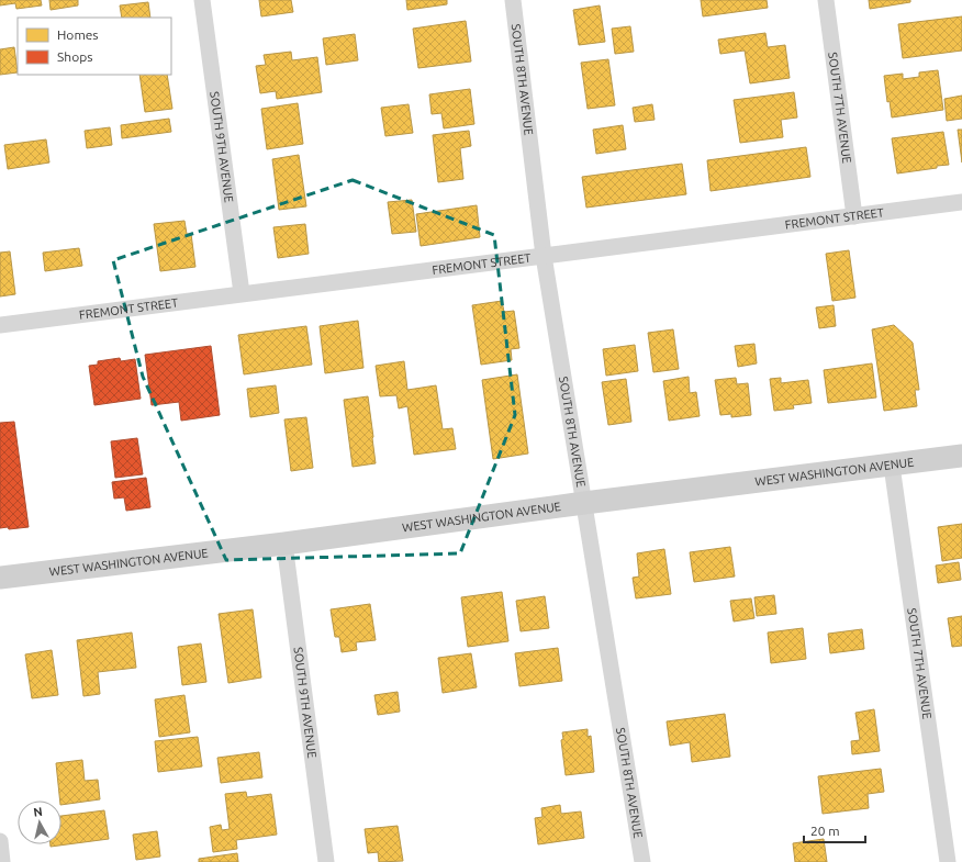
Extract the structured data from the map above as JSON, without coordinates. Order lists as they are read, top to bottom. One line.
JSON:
{"streets":{"main road":["WEST WASHINGTON AVENUE"],"street":["SOUTH 8TH AVENUE","SOUTH 7TH AVENUE","SOUTH 9TH AVENUE","FREMONT STREET"]},"crossings":[["SOUTH 8TH AVENUE","FREMONT STREET"],["SOUTH 8TH AVENUE","WEST WASHINGTON AVENUE"],["SOUTH 7TH AVENUE","FREMONT STREET"],["SOUTH 7TH AVENUE","WEST WASHINGTON AVENUE"],["SOUTH 9TH AVENUE","FREMONT STREET"],["SOUTH 9TH AVENUE","WEST WASHINGTON AVENUE"]],"legend":["Homes","Shops"],"scale_bar":"20 m","north":"top"}
